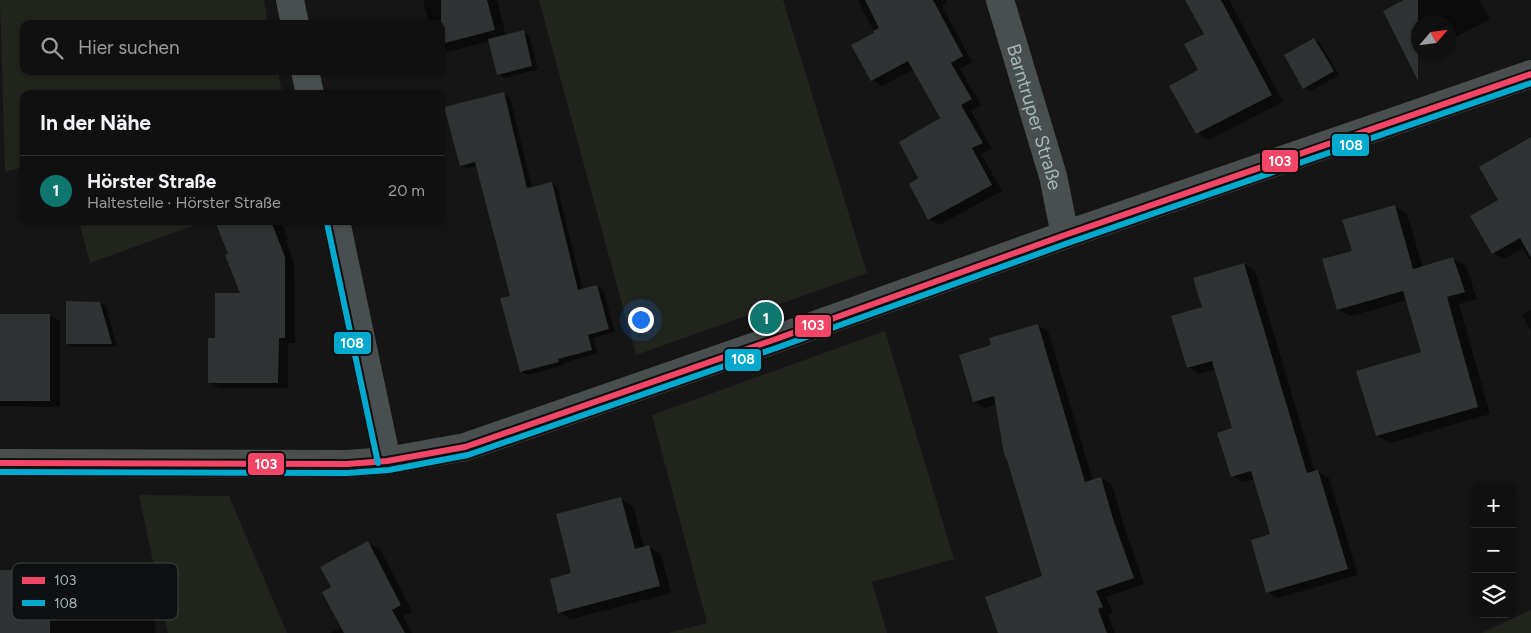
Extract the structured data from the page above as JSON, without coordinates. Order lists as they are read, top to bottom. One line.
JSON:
{"streets":{"street":["Barntruper Straße"]},"lines":["transit line 103","transit line 108"],"legend":["103","108"],"north":"top right","page":{"search":"Hier suchen","heading":"In der Nähe","list":[{"mark":"1","name":"Hörster Straße","note":"Haltestelle · Hörster Straße","value":"20 m"}],"pins":"1","map_buttons":["+","−"]}}
